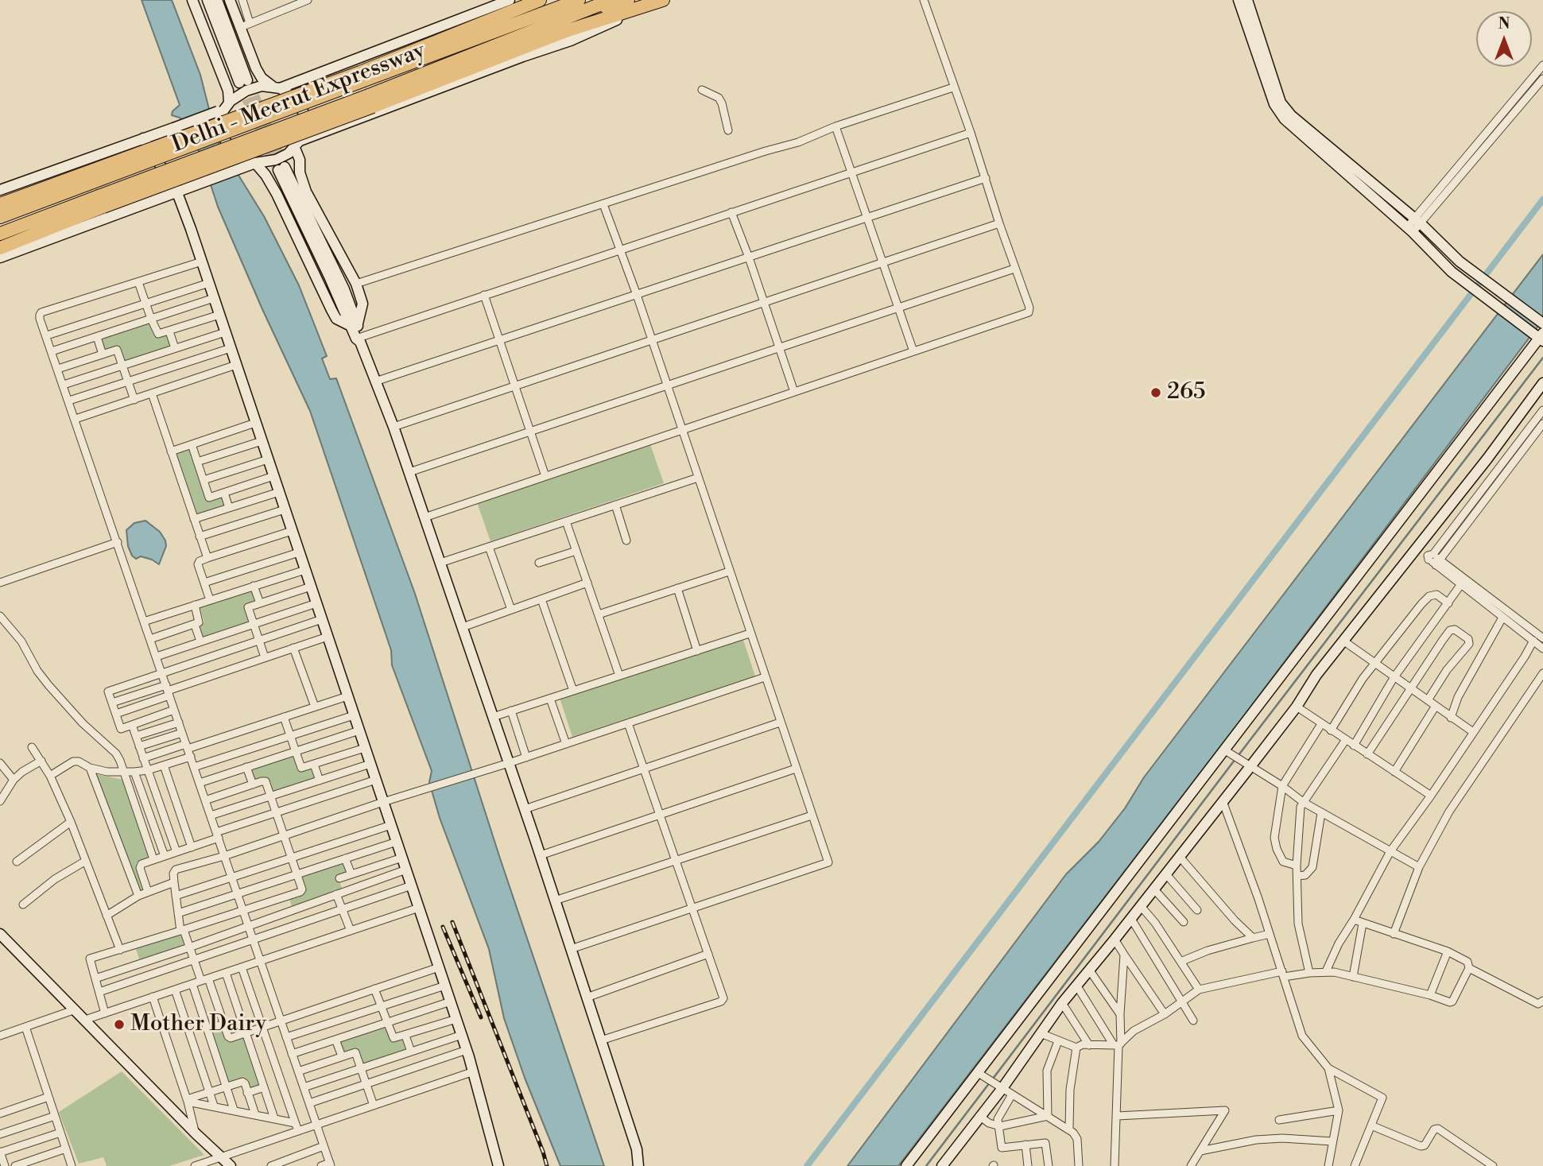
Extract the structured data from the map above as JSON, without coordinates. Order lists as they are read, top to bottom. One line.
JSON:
{"streets":{"highway":["Delhi - Meerut Expressway"]},"places":["265","Mother Dairy"],"north":"top"}
